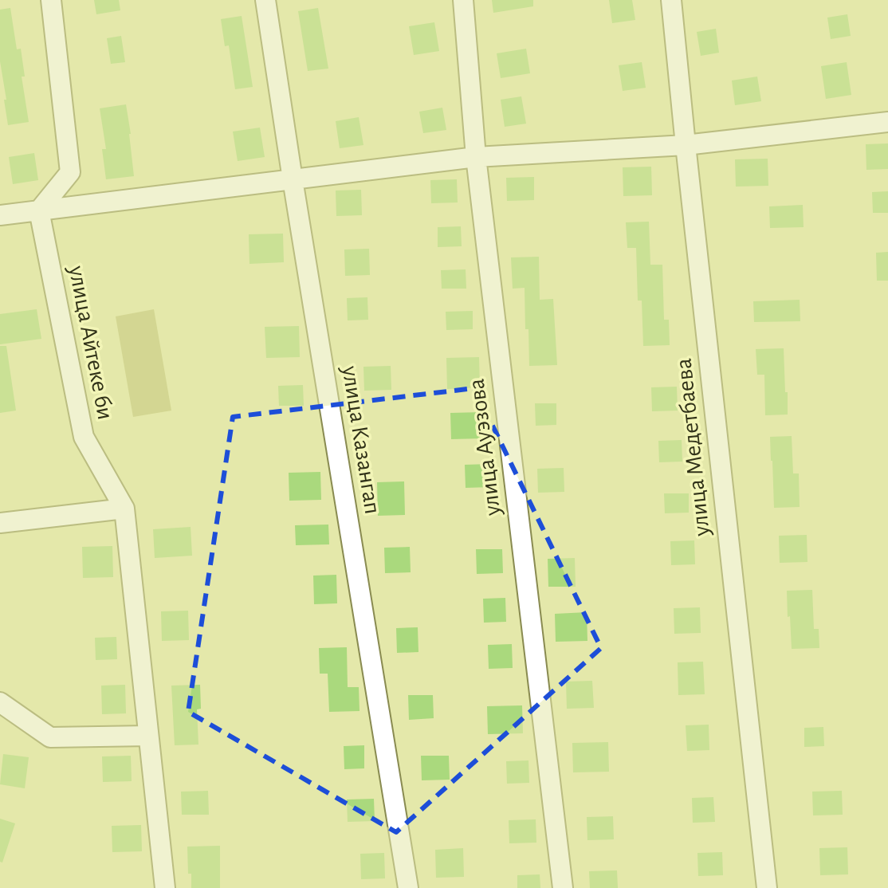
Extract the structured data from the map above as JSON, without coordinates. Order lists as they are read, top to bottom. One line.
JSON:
{"streets":{"street":["улица Айтеке би","улица Казангап","улица Ауэзова","улица Медетбаева"]}}
